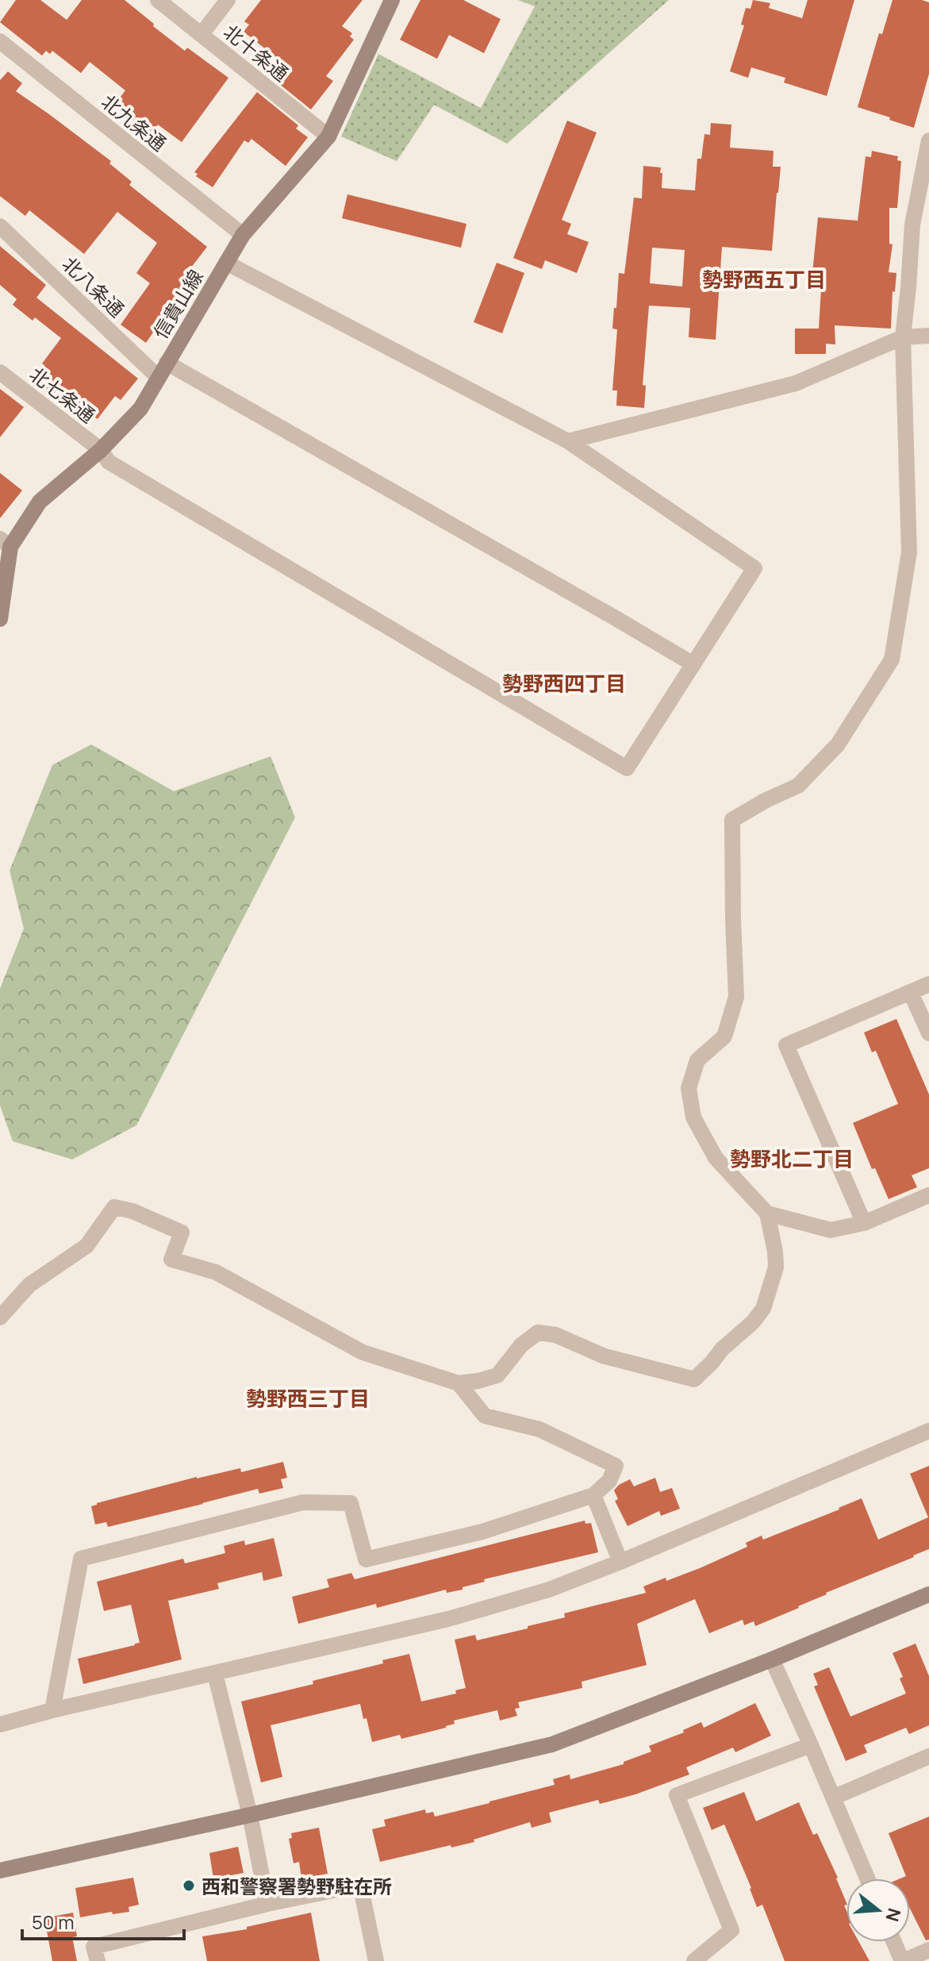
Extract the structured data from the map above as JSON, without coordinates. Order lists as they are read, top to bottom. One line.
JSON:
{"streets":{"street":["北十条通","北九条通","北八条通","信貴山線","北七条通"]},"crossings":[["北十条通","信貴山線"],["北九条通","信貴山線"],["北八条通","信貴山線"],["北八条通","北七条通"],["信貴山線","北七条通"]],"districts":["勢野西五丁目","勢野西四丁目","勢野北二丁目","勢野西三丁目"],"places":["西和警察署勢野駐在所"],"scale_bar":"50 m","north":"right"}
